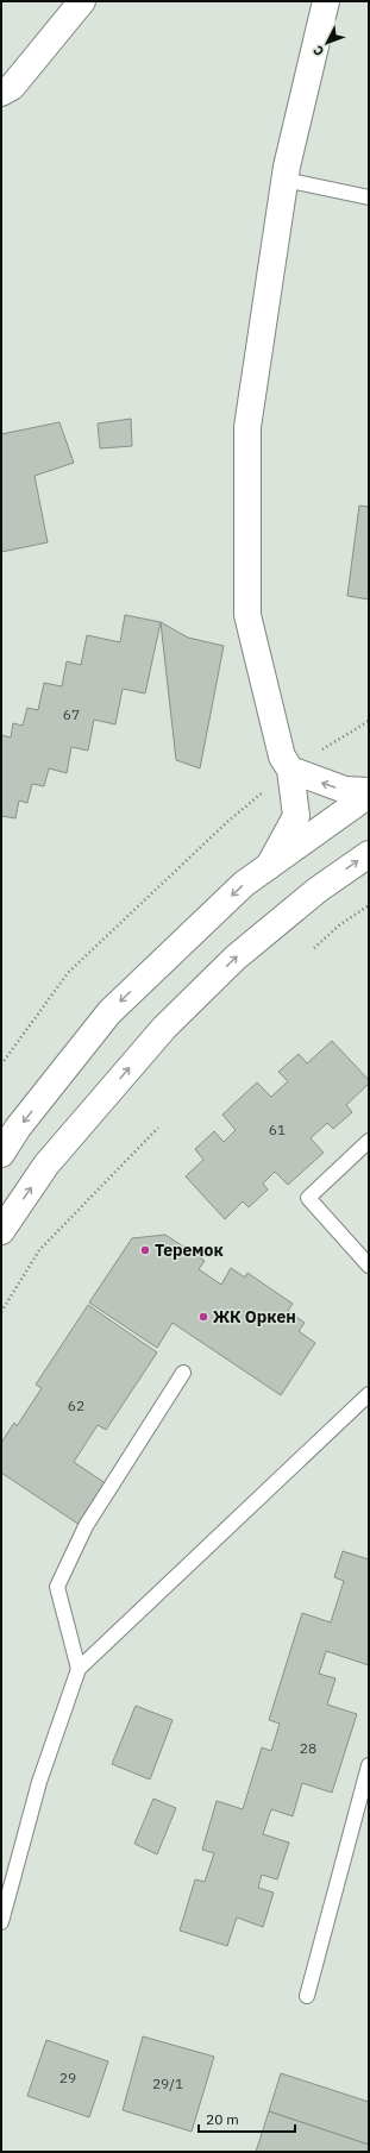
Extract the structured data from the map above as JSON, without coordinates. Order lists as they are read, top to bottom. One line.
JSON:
{"places":["Теремок","ЖК Оркен"],"house_numbers":["67","61","62","28","29","29/1"],"scale_bar":"20 m","north":"bottom left"}
